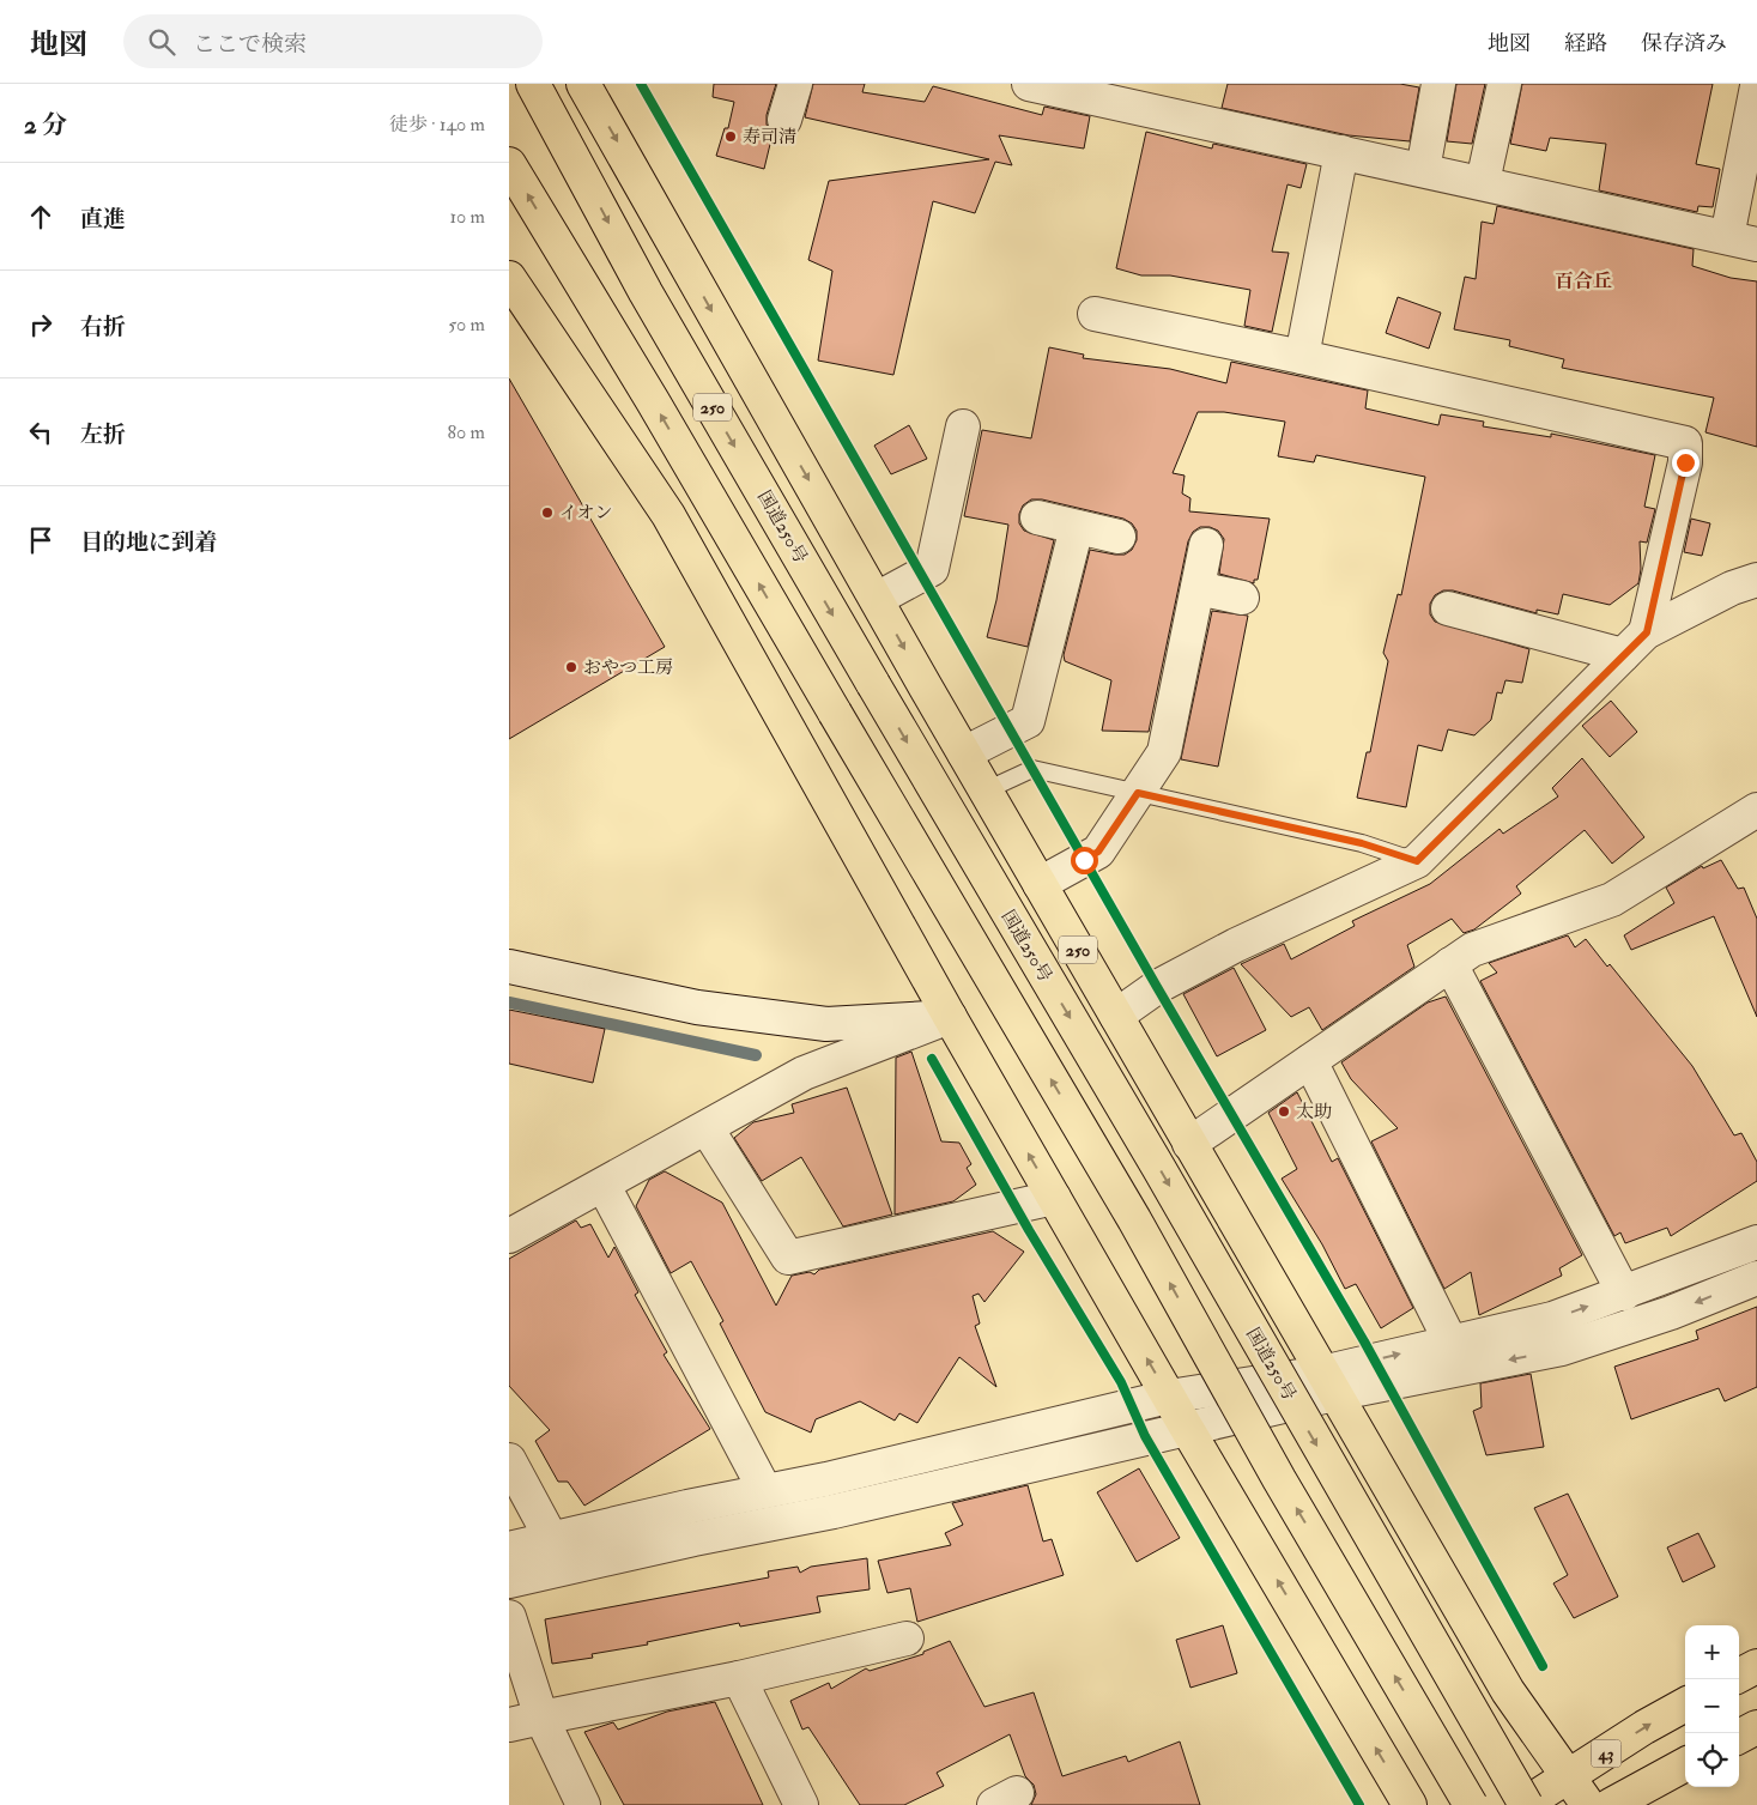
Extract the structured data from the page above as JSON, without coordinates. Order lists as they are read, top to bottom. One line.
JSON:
{"streets":{"main road":["250","国道250号","43"]},"crossings":[["250","43"],["国道250号","43"]],"districts":["百合丘"],"places":["寿司清","イオン","おやつ工房","太助"],"page":{"header":"地図","search":"ここで検索","nav":["地図","経路","保存済み"],"heading":["2 分","徒歩 · 140 m"],"list":[["直進","10 m"],["右折","50 m"],["左折","80 m"],"目的地に到着"],"map_buttons":["+","−"]}}
